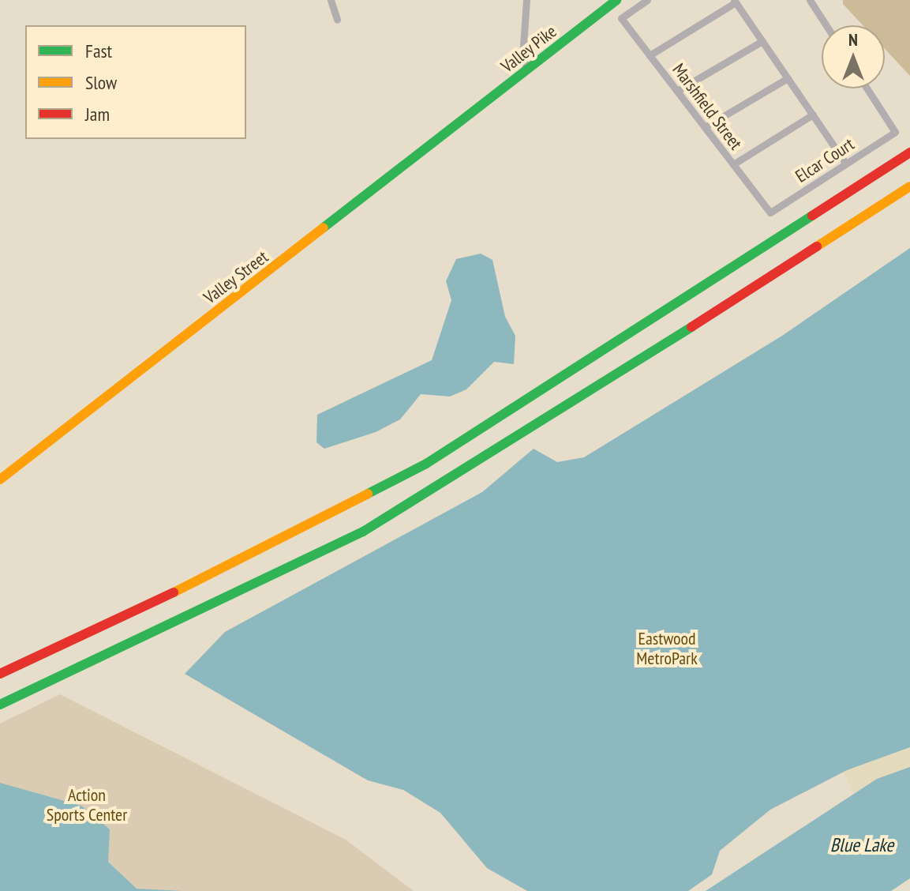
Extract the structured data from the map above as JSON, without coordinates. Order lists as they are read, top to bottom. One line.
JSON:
{"streets":{"main road":["Valley Pike","Valley Street"],"street":["Marshfield Street","Elcar Court"]},"crossings":[["Valley Pike","Valley Street"],["Marshfield Street","Elcar Court"]],"water":["Blue Lake"],"parks":["Eastwood MetroPark","Action Sports Center"],"legend":["Fast","Slow","Jam"],"north":"top"}
